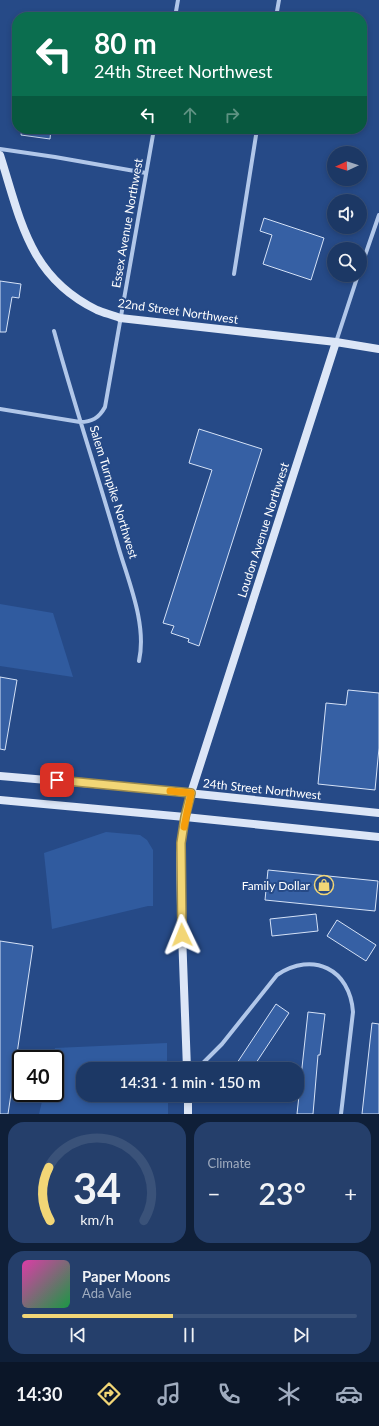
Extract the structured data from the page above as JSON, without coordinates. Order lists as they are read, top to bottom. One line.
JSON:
{"streets":{"street":["Essex Avenue Northwest","22nd Street Northwest","Salem Turnpike Northwest","Loudon Avenue Northwest","24th Street Northwest"]},"crossings":[["Essex Avenue Northwest","22nd Street Northwest"],["Essex Avenue Northwest","Salem Turnpike Northwest"],["22nd Street Northwest","Loudon Avenue Northwest"],["Loudon Avenue Northwest","24th Street Northwest"]],"places":{"shop":["Family Dollar"]},"north":"left","page":{"turn":["80 m","24th Street Northwest"],"limit":"40","trip":"14:31 · 1 min · 150 m","tile":"Climate","heat":["−","23°","+"],"song":["Paper Moons","Ada Vale"],"tabs":"14:30","gauge":["34","km/h"]}}
